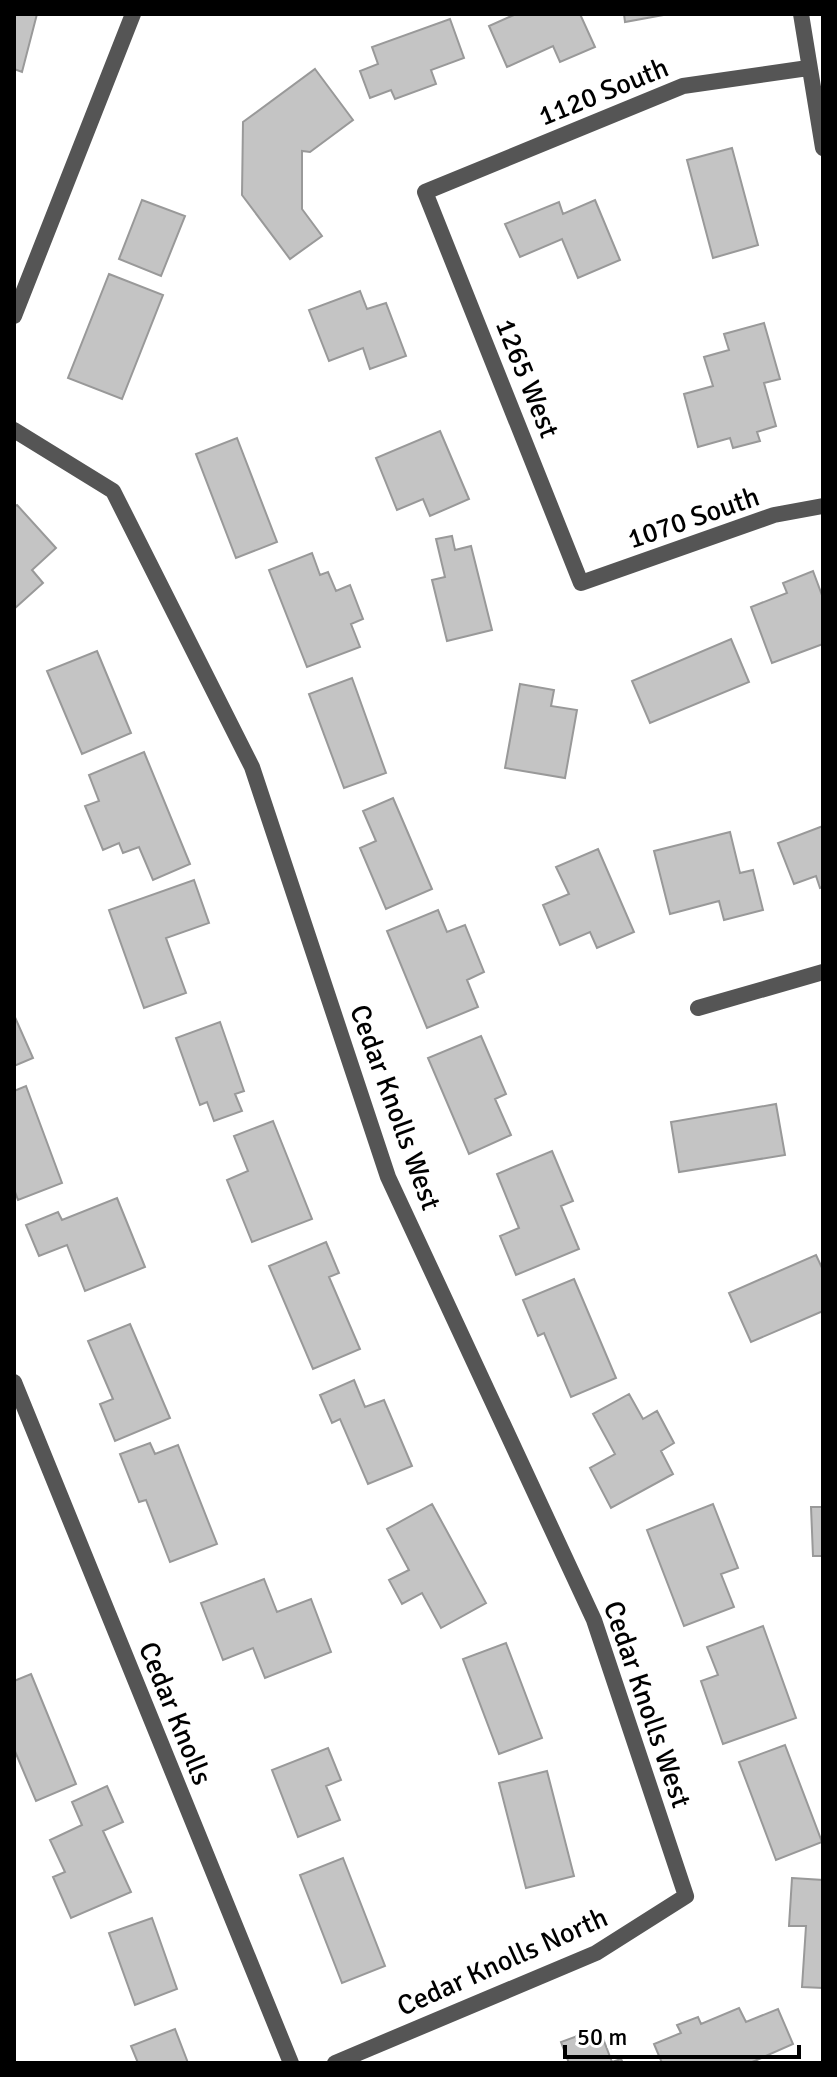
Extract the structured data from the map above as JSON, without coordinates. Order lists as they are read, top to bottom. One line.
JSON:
{"streets":{"street":["1120 South","1265 West","1070 South","Cedar Knolls West","Cedar Knolls","Cedar Knolls North"]},"crossings":[["1120 South","1265 West"],["1265 West","1070 South"],["Cedar Knolls West","Cedar Knolls North"]],"scale_bar":"50 m"}
